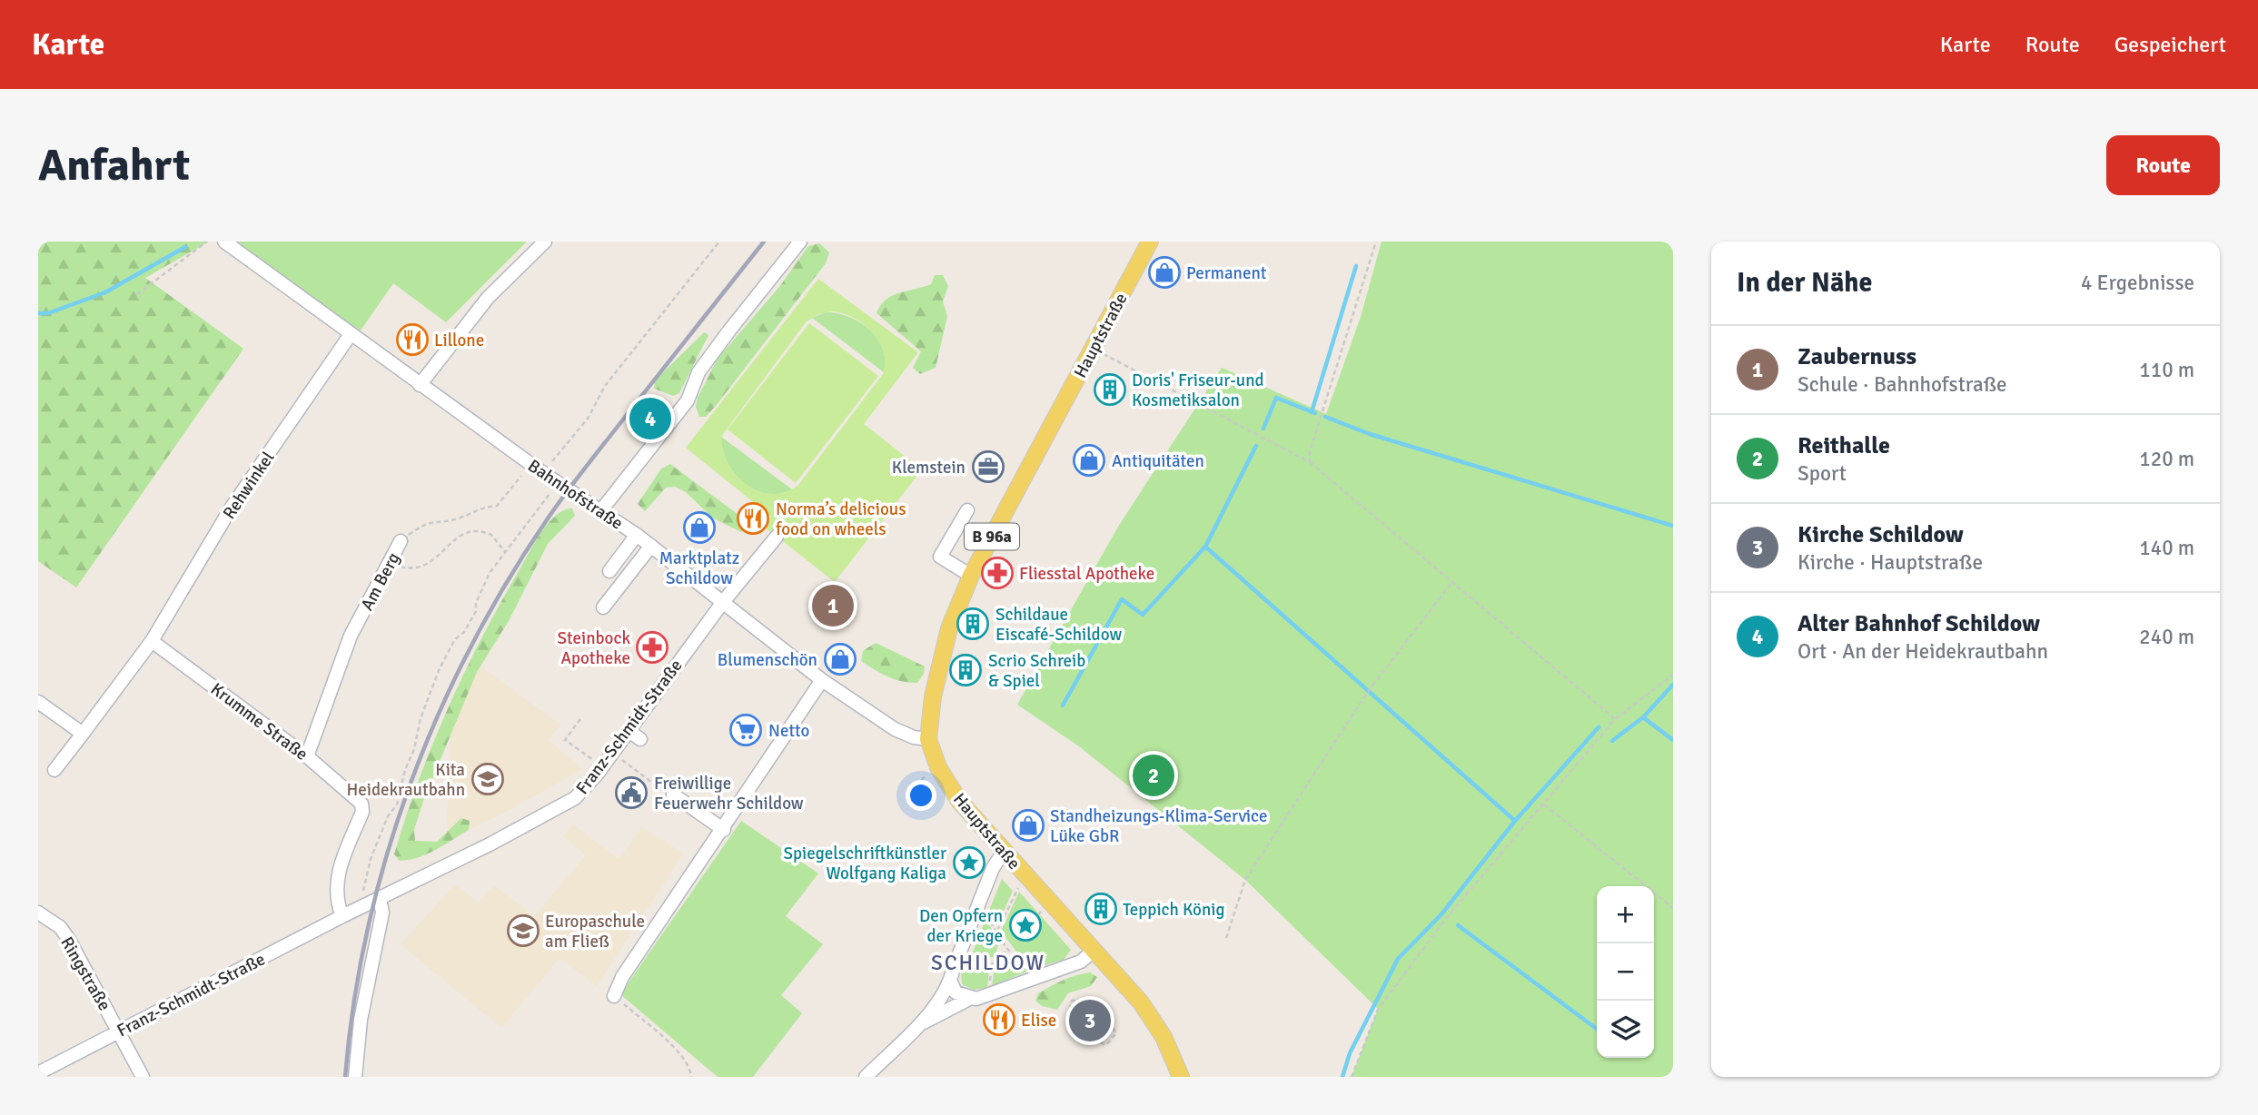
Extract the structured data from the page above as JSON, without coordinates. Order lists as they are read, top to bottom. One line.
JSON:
{"streets":{"main road":["Hauptstraße","B 96a"],"street":["Rehwinkel","Bahnhofstraße","Am Berg","Krumme Straße","Franz-Schmidt-Straße","Ringstraße"]},"crossings":[["Hauptstraße","Bahnhofstraße"],["Rehwinkel","Bahnhofstraße"],["Rehwinkel","Krumme Straße"],["Bahnhofstraße","Franz-Schmidt-Straße"],["Am Berg","Krumme Straße"],["Krumme Straße","Franz-Schmidt-Straße"],["Franz-Schmidt-Straße","Ringstraße"]],"districts":["SCHILDOW"],"places":{"shop":["Permanent","Antiquitäten","Marktplatz Schildow","Blumenschön","Standheizungs-Klima-Service Lüke GbR"],"restaurant":["Lillone","Norma’s delicious food on wheels","Elise"],"building":["Doris' Friseur-und Kosmetiksalon","Schildaue Eiscafé-Schildow","Scrio Schreib & Spiel","Teppich König"],"office":["Klemstein"],"pharmacy":["Fliesstal Apotheke","Steinbock Apotheke"],"supermarket":["Netto"],"school or university":["Kita Heidekrautbahn","Europaschule am Fließ"],"public building":["Freiwillige Feuerwehr Schildow"],"place":["Spiegelschriftkünstler Wolfgang Kaliga","Den Opfern der Kriege"]},"page":{"header":"Karte","nav":["Karte","Route","Gespeichert"],"buttons":"Route","title":"Anfahrt","heading":["In der Nähe","4 Ergebnisse"],"list":[{"mark":"1","name":"Zaubernuss","note":"Schule · Bahnhofstraße","value":"110 m"},{"mark":"2","name":"Reithalle","note":"Sport","value":"120 m"},{"mark":"3","name":"Kirche Schildow","note":"Kirche · Hauptstraße","value":"140 m"},{"mark":"4","name":"Alter Bahnhof Schildow","note":"Ort · An der Heidekrautbahn","value":"240 m"}],"pins":["4","1","2","3"],"map_buttons":["+","−"]}}
